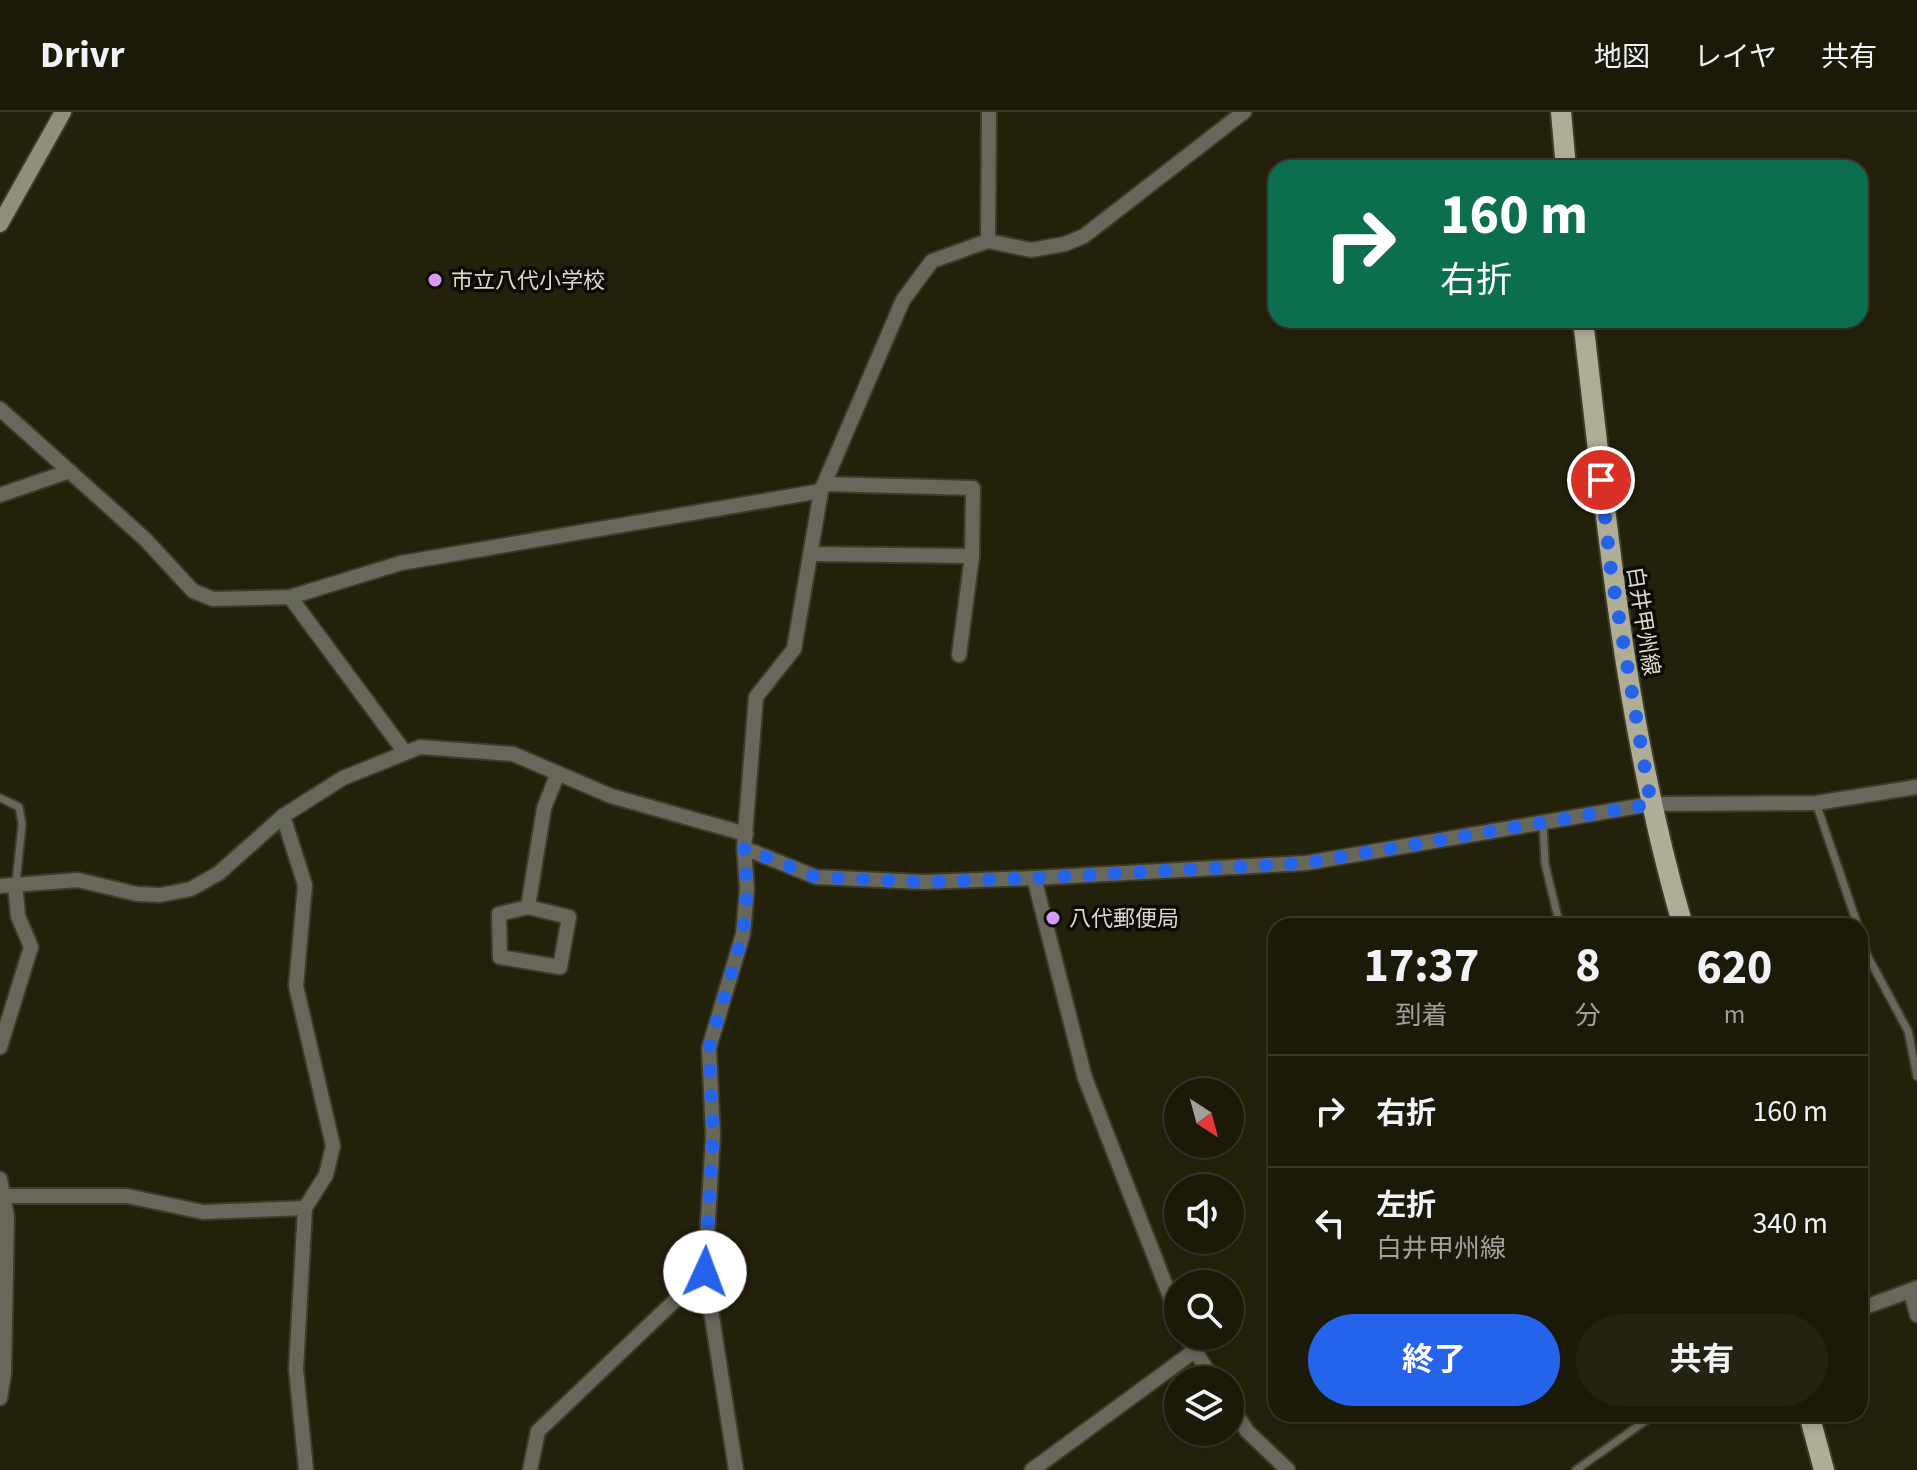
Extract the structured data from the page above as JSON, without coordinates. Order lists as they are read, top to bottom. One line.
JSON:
{"streets":{"main road":["白井甲州線"]},"places":["市立八代小学校","八代郵便局"],"north":"bottom right","page":{"header":"Drivr","nav":["地図","レイヤ","共有"],"turn":["160 m","右折"],"eta":["17:37","到着","8","分","620","m"],"list":[{"name":"右折","value":"160 m"},{"name":"左折","note":"白井甲州線","value":"340 m"}],"buttons":["終了","共有"]}}
